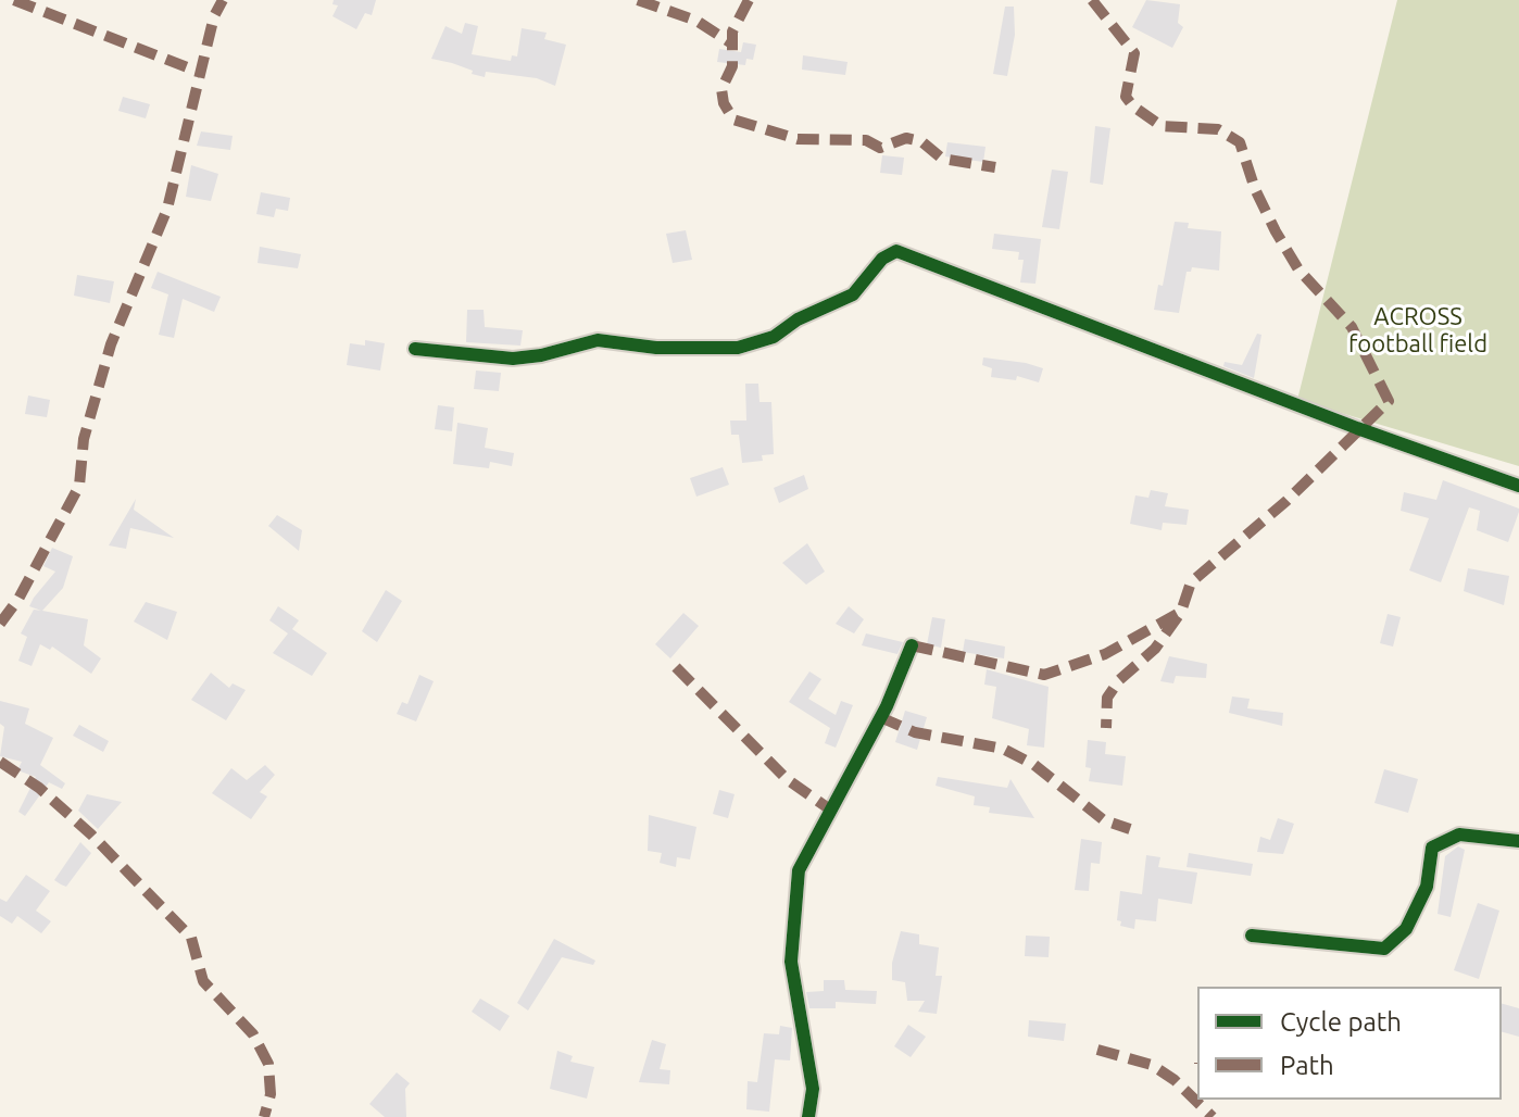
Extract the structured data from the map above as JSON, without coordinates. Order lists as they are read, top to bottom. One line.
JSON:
{"parks":["ACROSS football field"],"legend":["Cycle path","Path"]}
